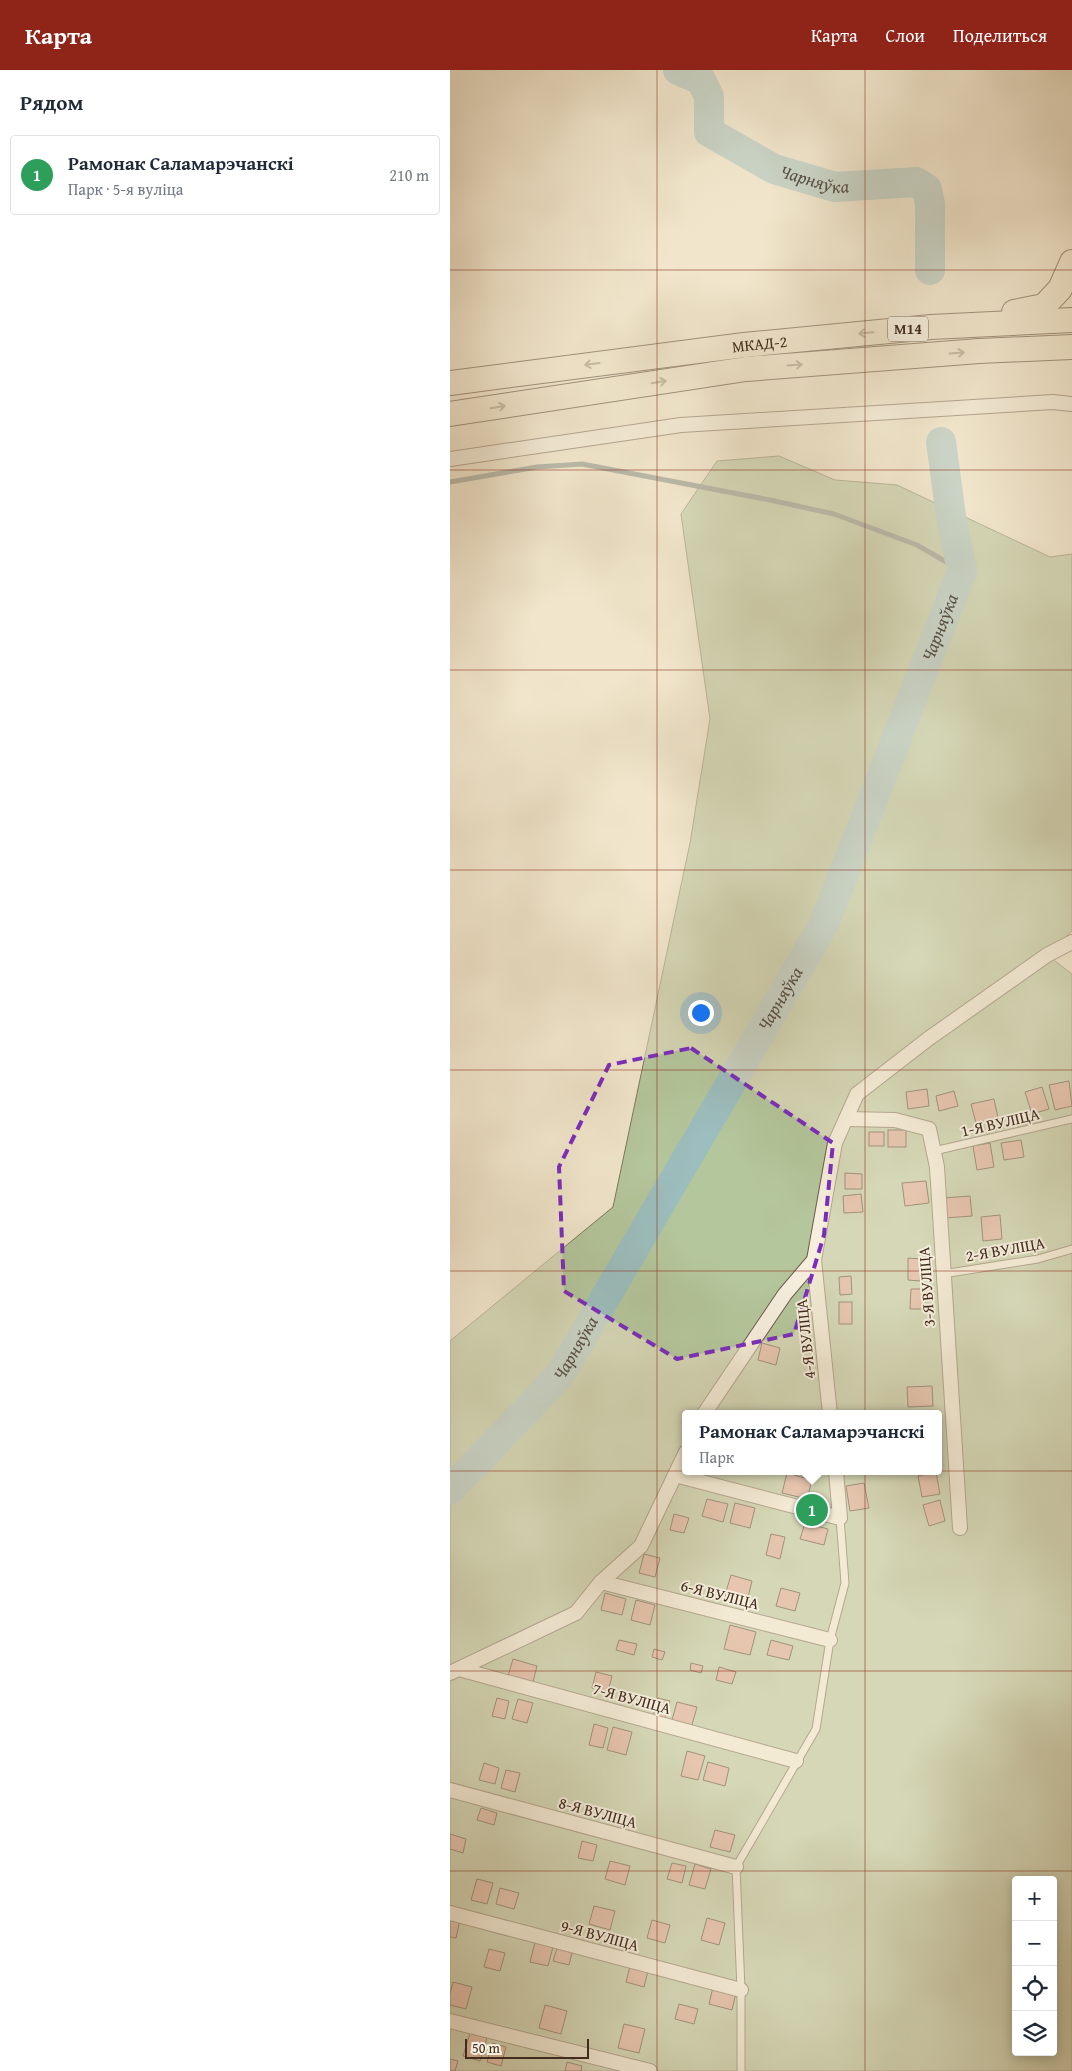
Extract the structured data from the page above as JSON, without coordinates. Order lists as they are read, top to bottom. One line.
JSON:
{"streets":{"highway":["М14","МКАД-2"],"street":["3-Я ВУЛІЦА","4-Я ВУЛІЦА","6-Я ВУЛІЦА","7-Я ВУЛІЦА","8-Я ВУЛІЦА","9-Я ВУЛІЦА"],"lane":["1-Я ВУЛІЦА","2-Я ВУЛІЦА"]},"crossings":[["1-Я ВУЛІЦА","3-Я ВУЛІЦА"],["2-Я ВУЛІЦА","3-Я ВУЛІЦА"]],"water":["Чарняўка"],"scale_bar":"50 m","page":{"header":"Карта","nav":["Карта","Слои","Поделиться"],"heading":"Рядом","list":[{"mark":"1","name":"Рамонак Саламарэчанскі","note":"Парк · 5-я вуліца","value":"210 m"}],"popup":["Рамонак Саламарэчанскі","Парк"],"pins":"1","map_buttons":["+","−"],"scale":"50 m"}}
